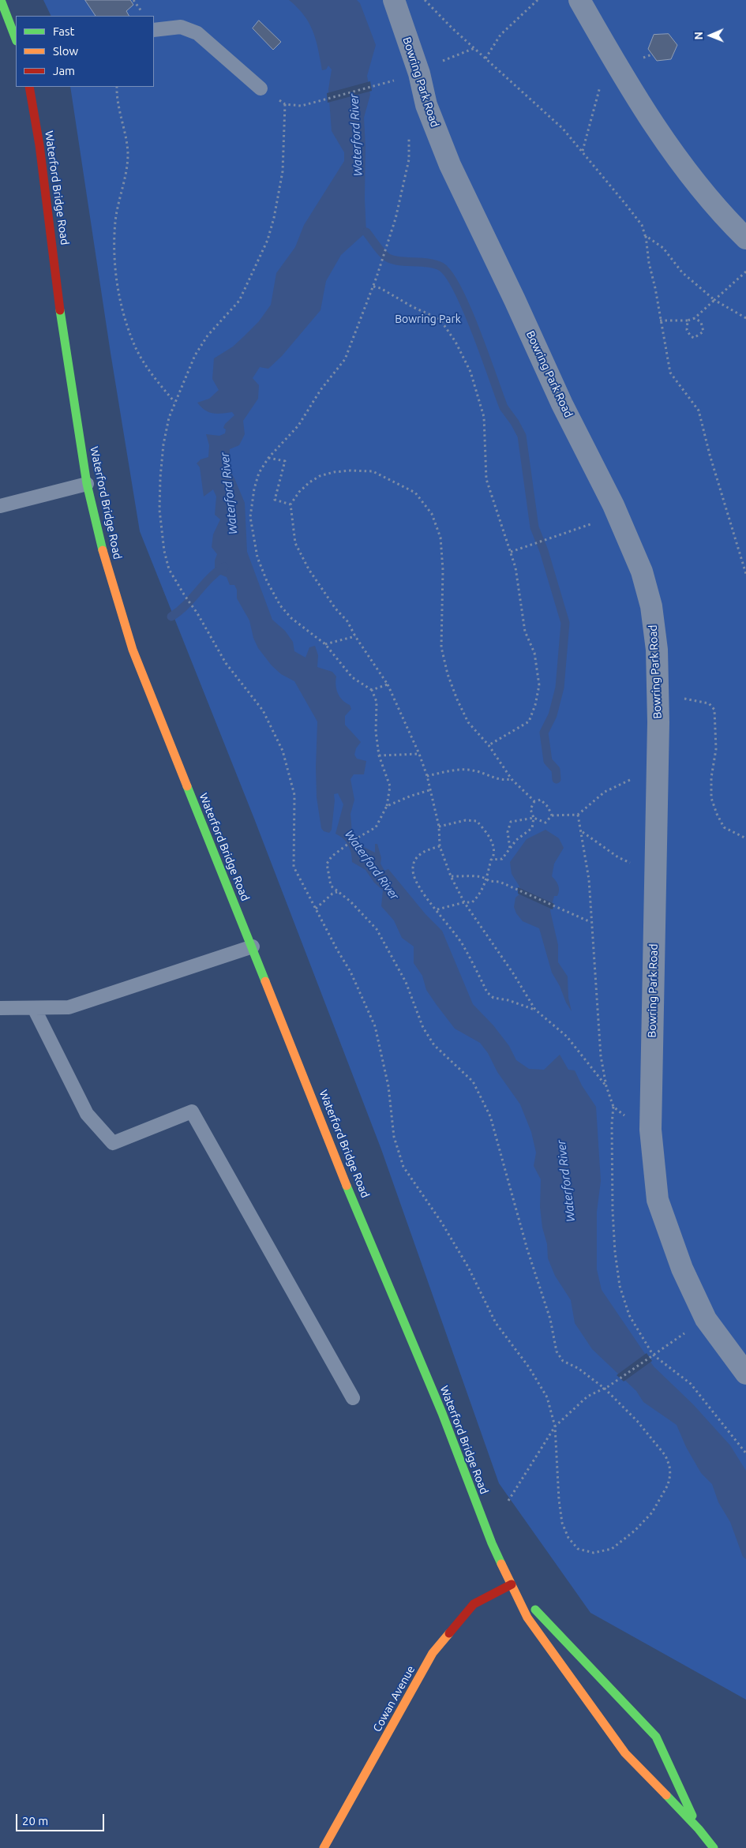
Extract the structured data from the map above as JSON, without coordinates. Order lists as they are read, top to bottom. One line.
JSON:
{"streets":{"main road":["Waterford Bridge Road","Cowan Avenue"],"street":["Bowring Park Road"]},"crossings":[["Waterford Bridge Road","Cowan Avenue"]],"water":["Waterford River"],"parks":["Bowring Park"],"legend":["Fast","Slow","Jam"],"scale_bar":"20 m","north":"left"}
